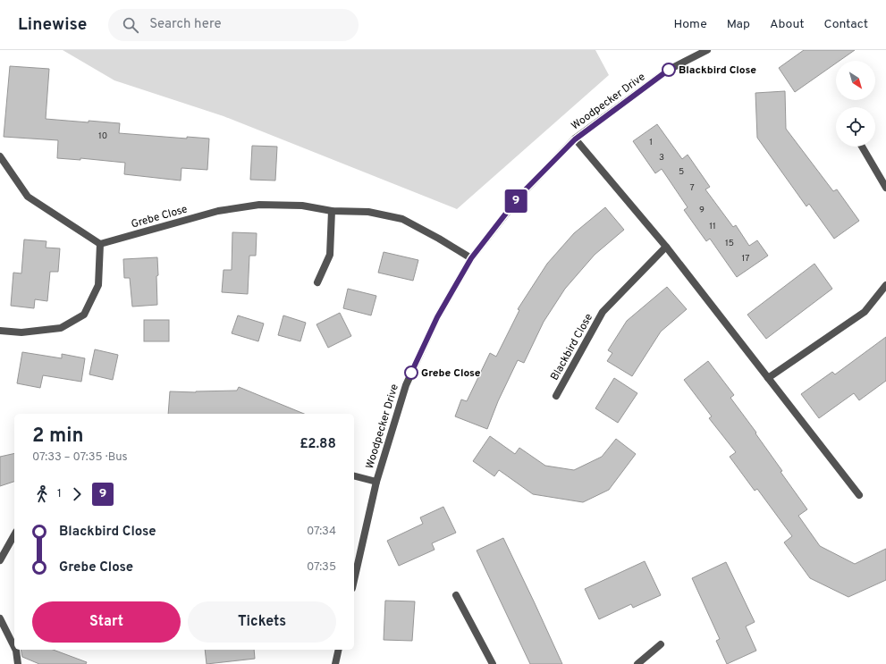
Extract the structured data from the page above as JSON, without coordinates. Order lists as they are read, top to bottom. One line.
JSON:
{"streets":{"street":["Woodpecker Drive","Grebe Close","Blackbird Close"]},"crossings":[["Woodpecker Drive","Grebe Close"]],"places":["Blackbird Close","Grebe Close"],"lines":["bus line 9"],"house_numbers":["10","1","3","5","7","9","11","15","17"],"north":"bottom right","page":{"header":"Linewise","search":"Search here","nav":["Home","Map","About","Contact"],"on_map":"9","heading":["2 min","07:33 – 07:35 · Bus","£2.88"],"legs":["1","9"],"list":[{"name":"Blackbird Close","value":"07:34"},{"name":"Grebe Close","value":"07:35"}],"buttons":["Start","Tickets"]}}
